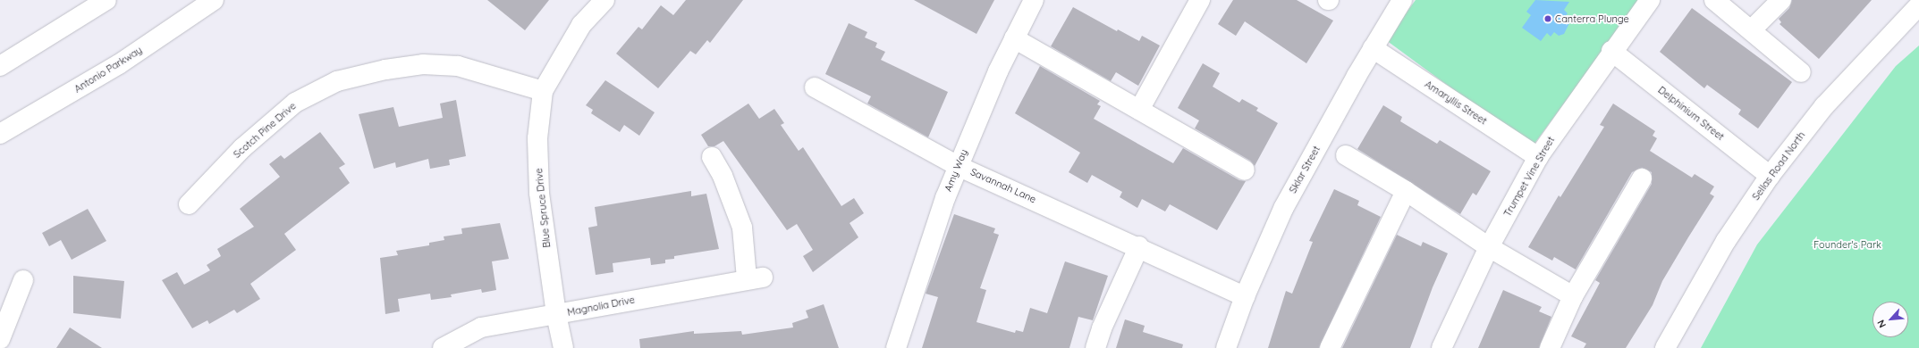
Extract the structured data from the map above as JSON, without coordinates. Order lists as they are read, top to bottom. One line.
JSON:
{"streets":{"street":["Antonio Parkway","Amaryllis Street","Delphinium Street","Scotch Pine Drive","Sellas Road North","Sklar Street","Amy Way","Trumpet Vine Street","Savannah Lane","Blue Spruce Drive","Magnolia Drive"]},"crossings":[["Amaryllis Street","Sklar Street"],["Amaryllis Street","Trumpet Vine Street"],["Delphinium Street","Sellas Road North"],["Delphinium Street","Trumpet Vine Street"],["Scotch Pine Drive","Blue Spruce Drive"],["Sklar Street","Savannah Lane"],["Amy Way","Savannah Lane"],["Blue Spruce Drive","Magnolia Drive"]],"parks":["Founder's Park"],"places":["Canterra Plunge"],"north":"bottom left"}
